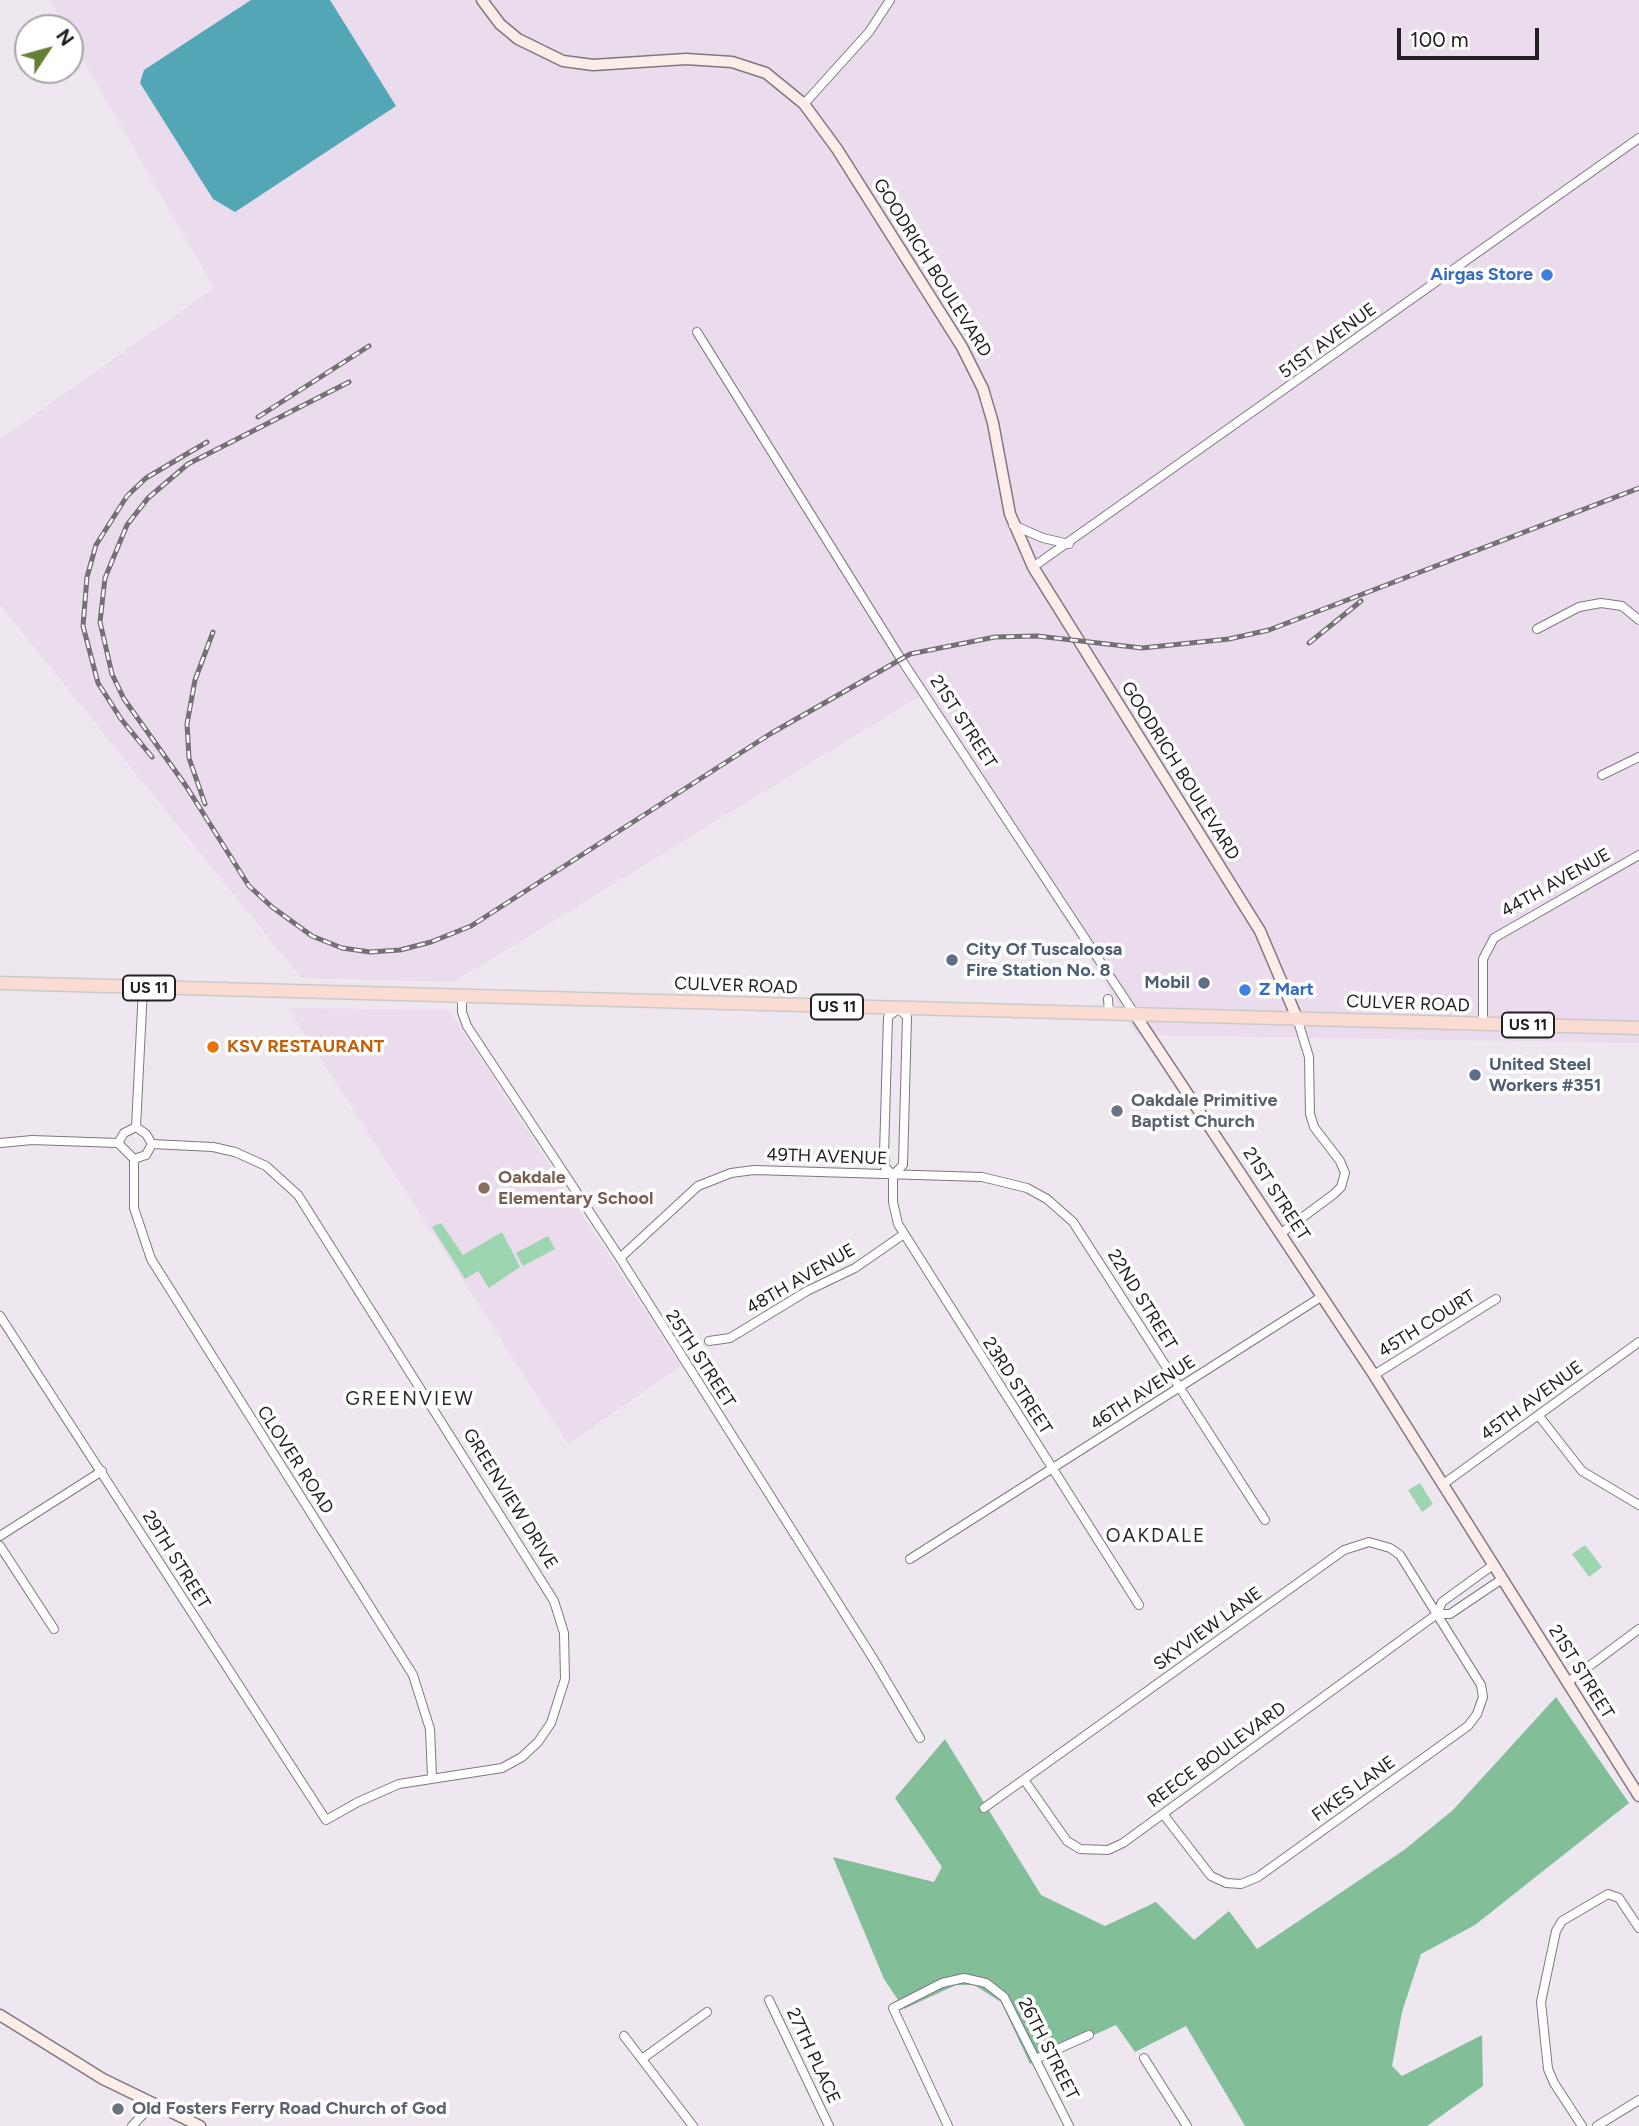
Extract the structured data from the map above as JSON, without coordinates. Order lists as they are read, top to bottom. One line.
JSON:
{"streets":{"main road":["CULVER ROAD","US 11"],"street":["GOODRICH BOULEVARD","51ST AVENUE","21ST STREET","44TH AVENUE","49TH AVENUE","48TH AVENUE","22ND STREET","45TH COURT","25TH STREET","23RD STREET","46TH AVENUE","45TH AVENUE","CLOVER ROAD","GREENVIEW DRIVE","29TH STREET","SKYVIEW LANE","REECE BOULEVARD","FIKES LANE","26TH STREET","27TH PLACE"]},"crossings":[["GOODRICH BOULEVARD","51ST AVENUE"],["GOODRICH BOULEVARD","CULVER ROAD"],["21ST STREET","CULVER ROAD"],["21ST STREET","45TH COURT"],["21ST STREET","46TH AVENUE"],["21ST STREET","45TH AVENUE"],["21ST STREET","REECE BOULEVARD"],["44TH AVENUE","CULVER ROAD"],["CULVER ROAD","25TH STREET"],["CULVER ROAD","23RD STREET"],["49TH AVENUE","22ND STREET"],["49TH AVENUE","25TH STREET"],["49TH AVENUE","23RD STREET"],["48TH AVENUE","23RD STREET"],["22ND STREET","46TH AVENUE"],["23RD STREET","46TH AVENUE"],["CLOVER ROAD","GREENVIEW DRIVE"],["GREENVIEW DRIVE","29TH STREET"],["SKYVIEW LANE","REECE BOULEVARD"],["SKYVIEW LANE","FIKES LANE"],["REECE BOULEVARD","FIKES LANE"]],"districts":["GREENVIEW","OAKDALE"],"places":["Airgas Store","City Of Tuscaloosa Fire Station No. 8","Mobil","Z Mart","KSV RESTAURANT","United Steel Workers #351","Oakdale Primitive Baptist Church","Oakdale Elementary School","Old Fosters Ferry Road Church of God"],"scale_bar":"100 m","north":"top right"}
